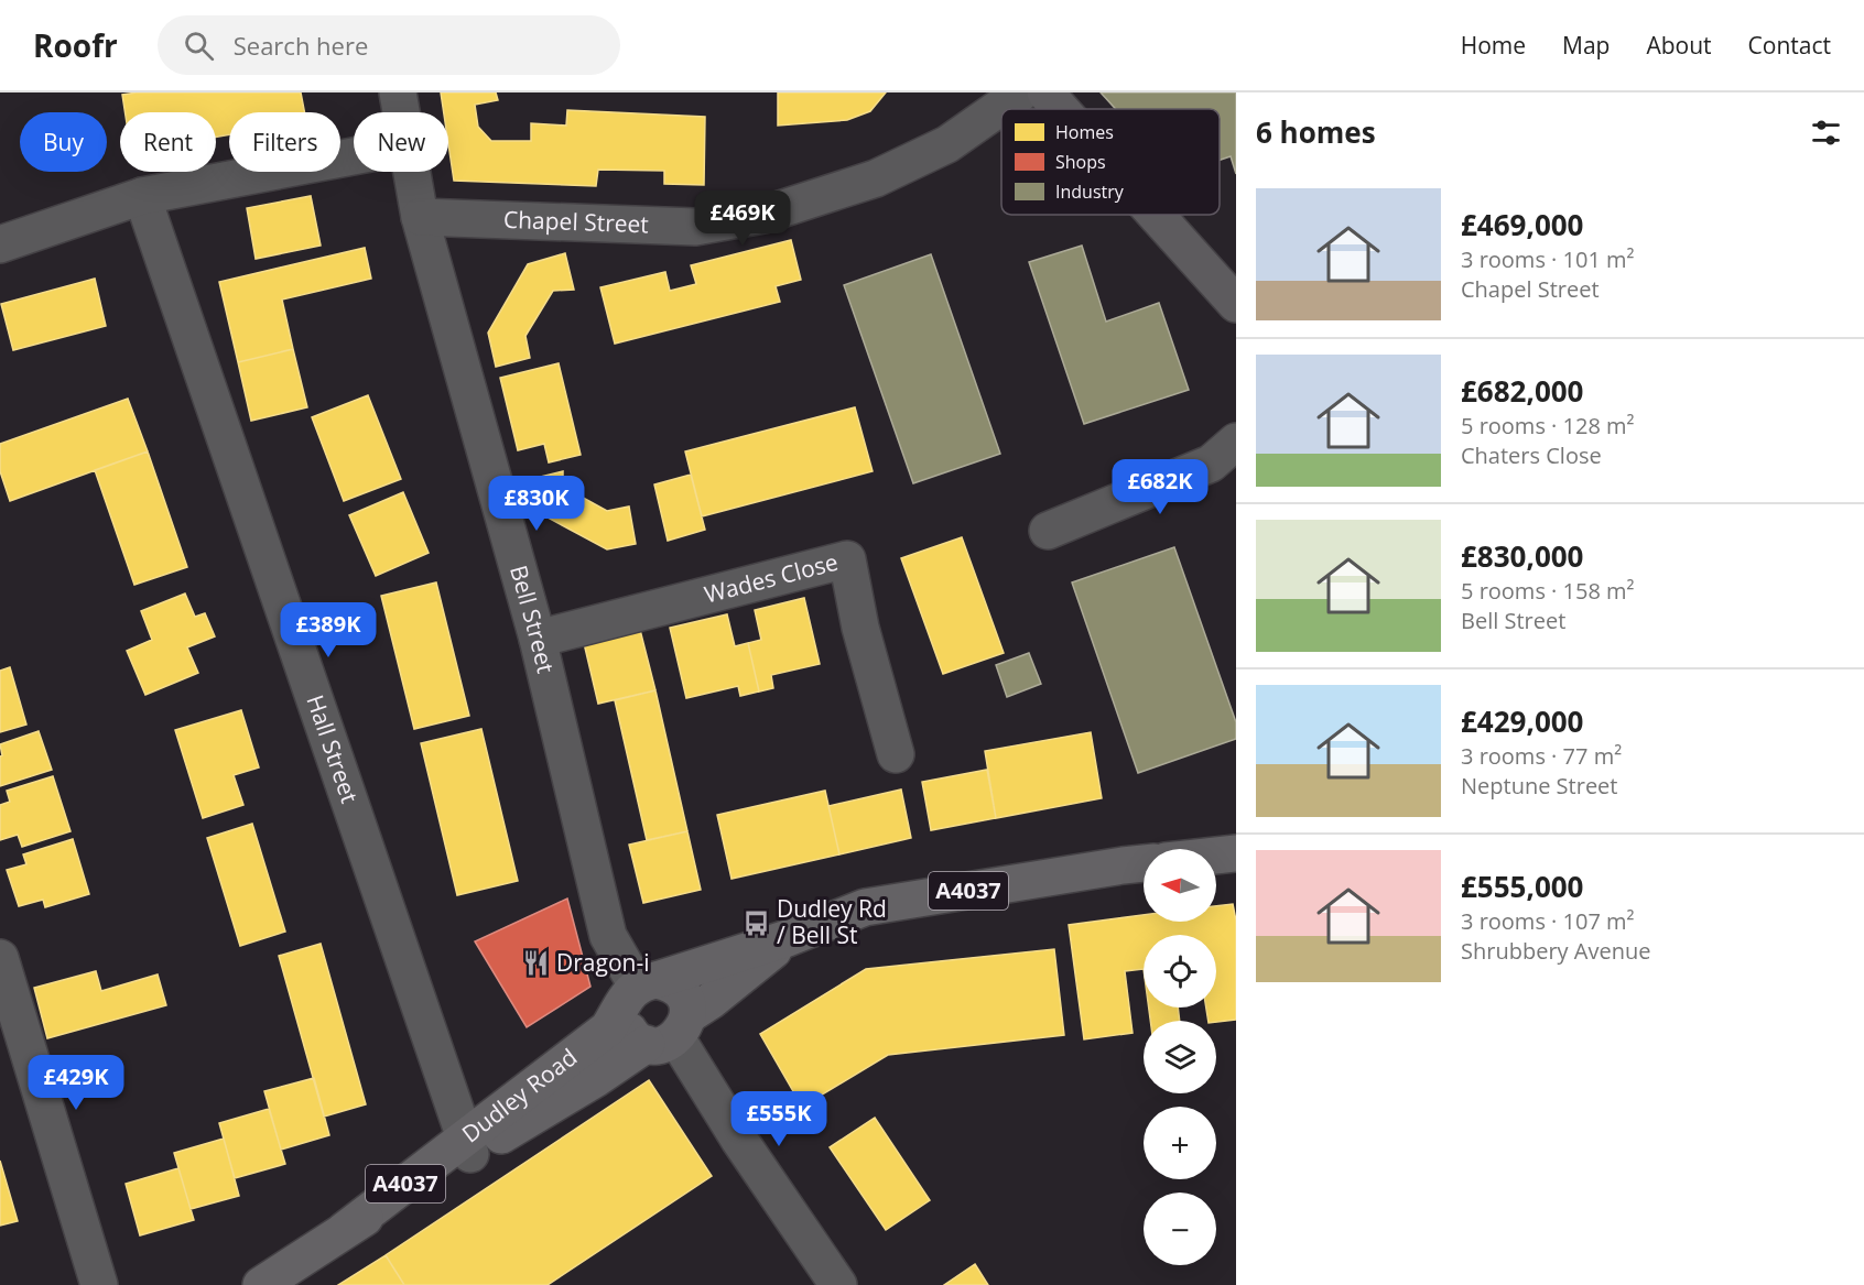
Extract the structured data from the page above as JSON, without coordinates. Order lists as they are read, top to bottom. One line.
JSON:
{"streets":{"main road":["A4037","Dudley Road"],"street":["Chapel Street","Wades Close","Bell Street","Hall Street"]},"crossings":[["Chapel Street","Bell Street"],["Wades Close","Bell Street"],["Bell Street","Dudley Road"],["Hall Street","Dudley Road"]],"places":{"bus stop":["Dudley Rd / Bell St"],"restaurant":["Dragon-i"]},"legend":["Homes","Shops","Industry"],"north":"left","page":{"header":"Roofr","search":"Search here","nav":["Home","Map","About","Contact"],"heading":"6 homes","chip":["Buy","Rent","Filters","New"],"list":[{"name":"£469,000","note":"3 rooms · 101 m² · Chapel Street"},{"name":"£682,000","note":"5 rooms · 128 m² · Chaters Close"},{"name":"£830,000","note":"5 rooms · 158 m² · Bell Street"},{"name":"£429,000","note":"3 rooms · 77 m² · Neptune Street"},{"name":"£555,000","note":"3 rooms · 107 m² · Shrubbery Avenue"}],"price":["£469K","£682K","£830K","£389K","£429K","£555K"],"map_buttons":["+","−"]}}
